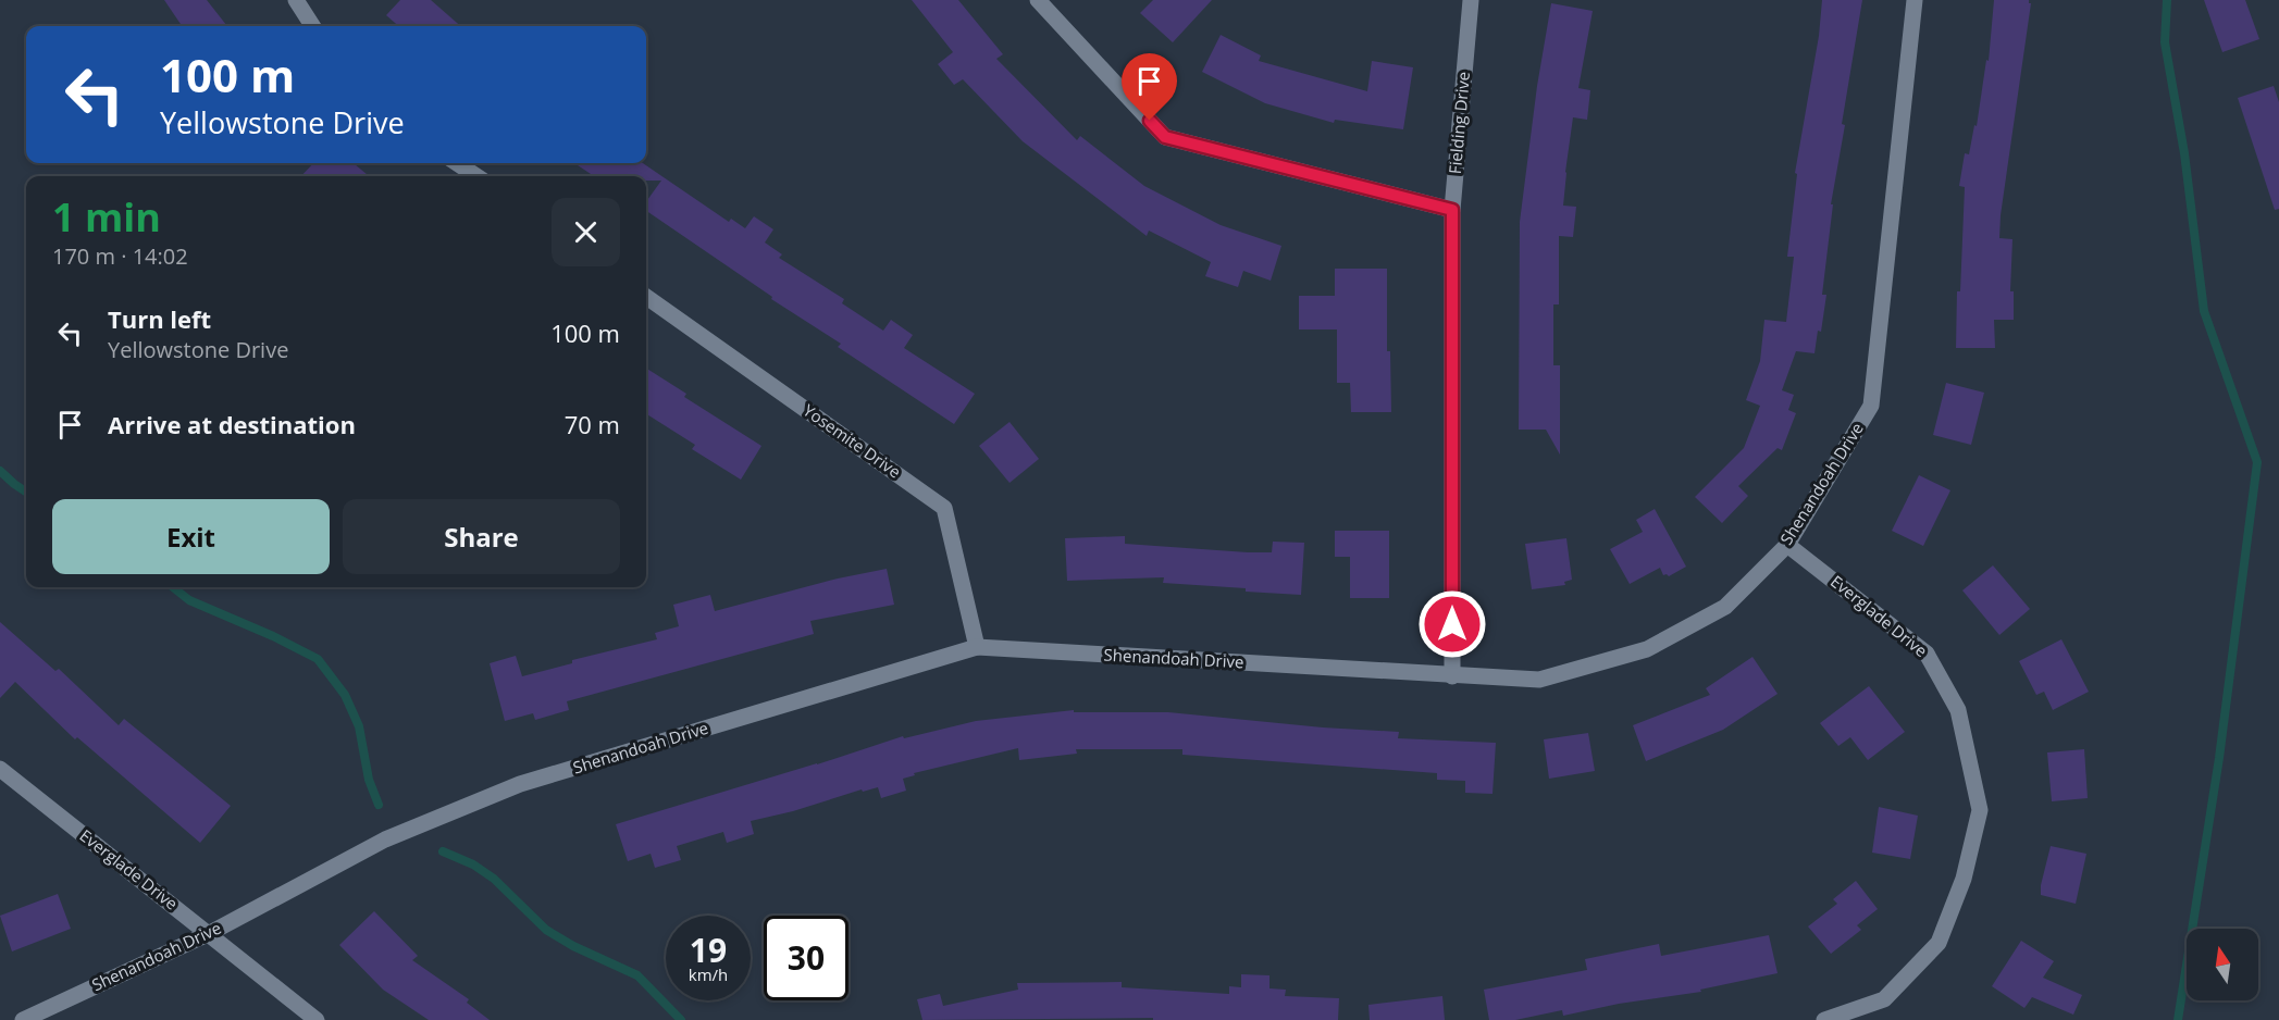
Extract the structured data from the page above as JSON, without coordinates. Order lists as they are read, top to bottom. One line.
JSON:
{"streets":{"street":["Fielding Drive","Yosemite Drive","Shenandoah Drive","Everglade Drive"]},"crossings":[["Fielding Drive","Shenandoah Drive"],["Yosemite Drive","Shenandoah Drive"],["Shenandoah Drive","Everglade Drive"]],"north":"top","page":{"turn":["100 m","Yellowstone Drive"],"heading":["1 min","170 m · 14:02"],"list":[{"name":"Turn left","note":"Yellowstone Drive","value":"100 m"},{"name":"Arrive at destination","value":"70 m"}],"buttons":["Exit","Share"],"speed":"19 km/h","limit":"30"}}
